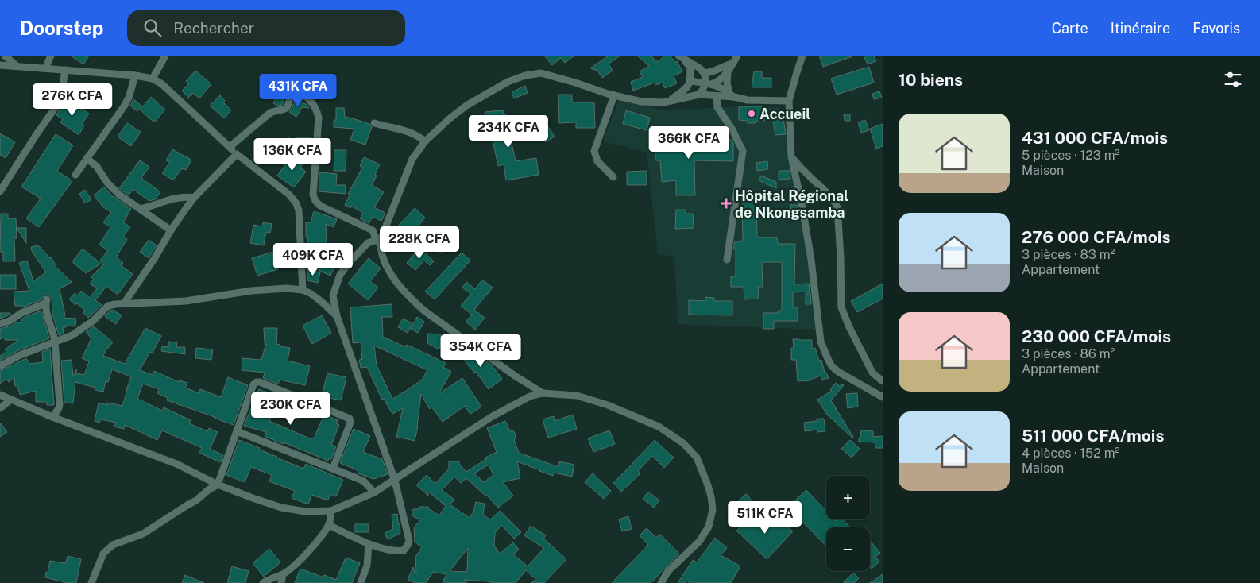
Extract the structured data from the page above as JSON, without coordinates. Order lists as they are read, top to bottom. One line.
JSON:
{"places":{"other":["Accueil"],"health":["Hôpital Régional de Nkongsamba"]},"page":{"header":"Doorstep","search":"Rechercher","nav":["Carte","Itinéraire","Favoris"],"heading":"10 biens","price":["431K CFA","276K CFA","234K CFA","366K CFA","136K CFA","228K CFA","409K CFA","354K CFA","230K CFA","511K CFA"],"list":[{"name":"431 000 CFA/mois","note":"5 pièces · 123 m² · Maison"},{"name":"276 000 CFA/mois","note":"3 pièces · 83 m² · Appartement"},{"name":"230 000 CFA/mois","note":"3 pièces · 86 m² · Appartement"},{"name":"511 000 CFA/mois","note":"4 pièces · 152 m² · Maison"}],"map_buttons":["+","−"]}}
